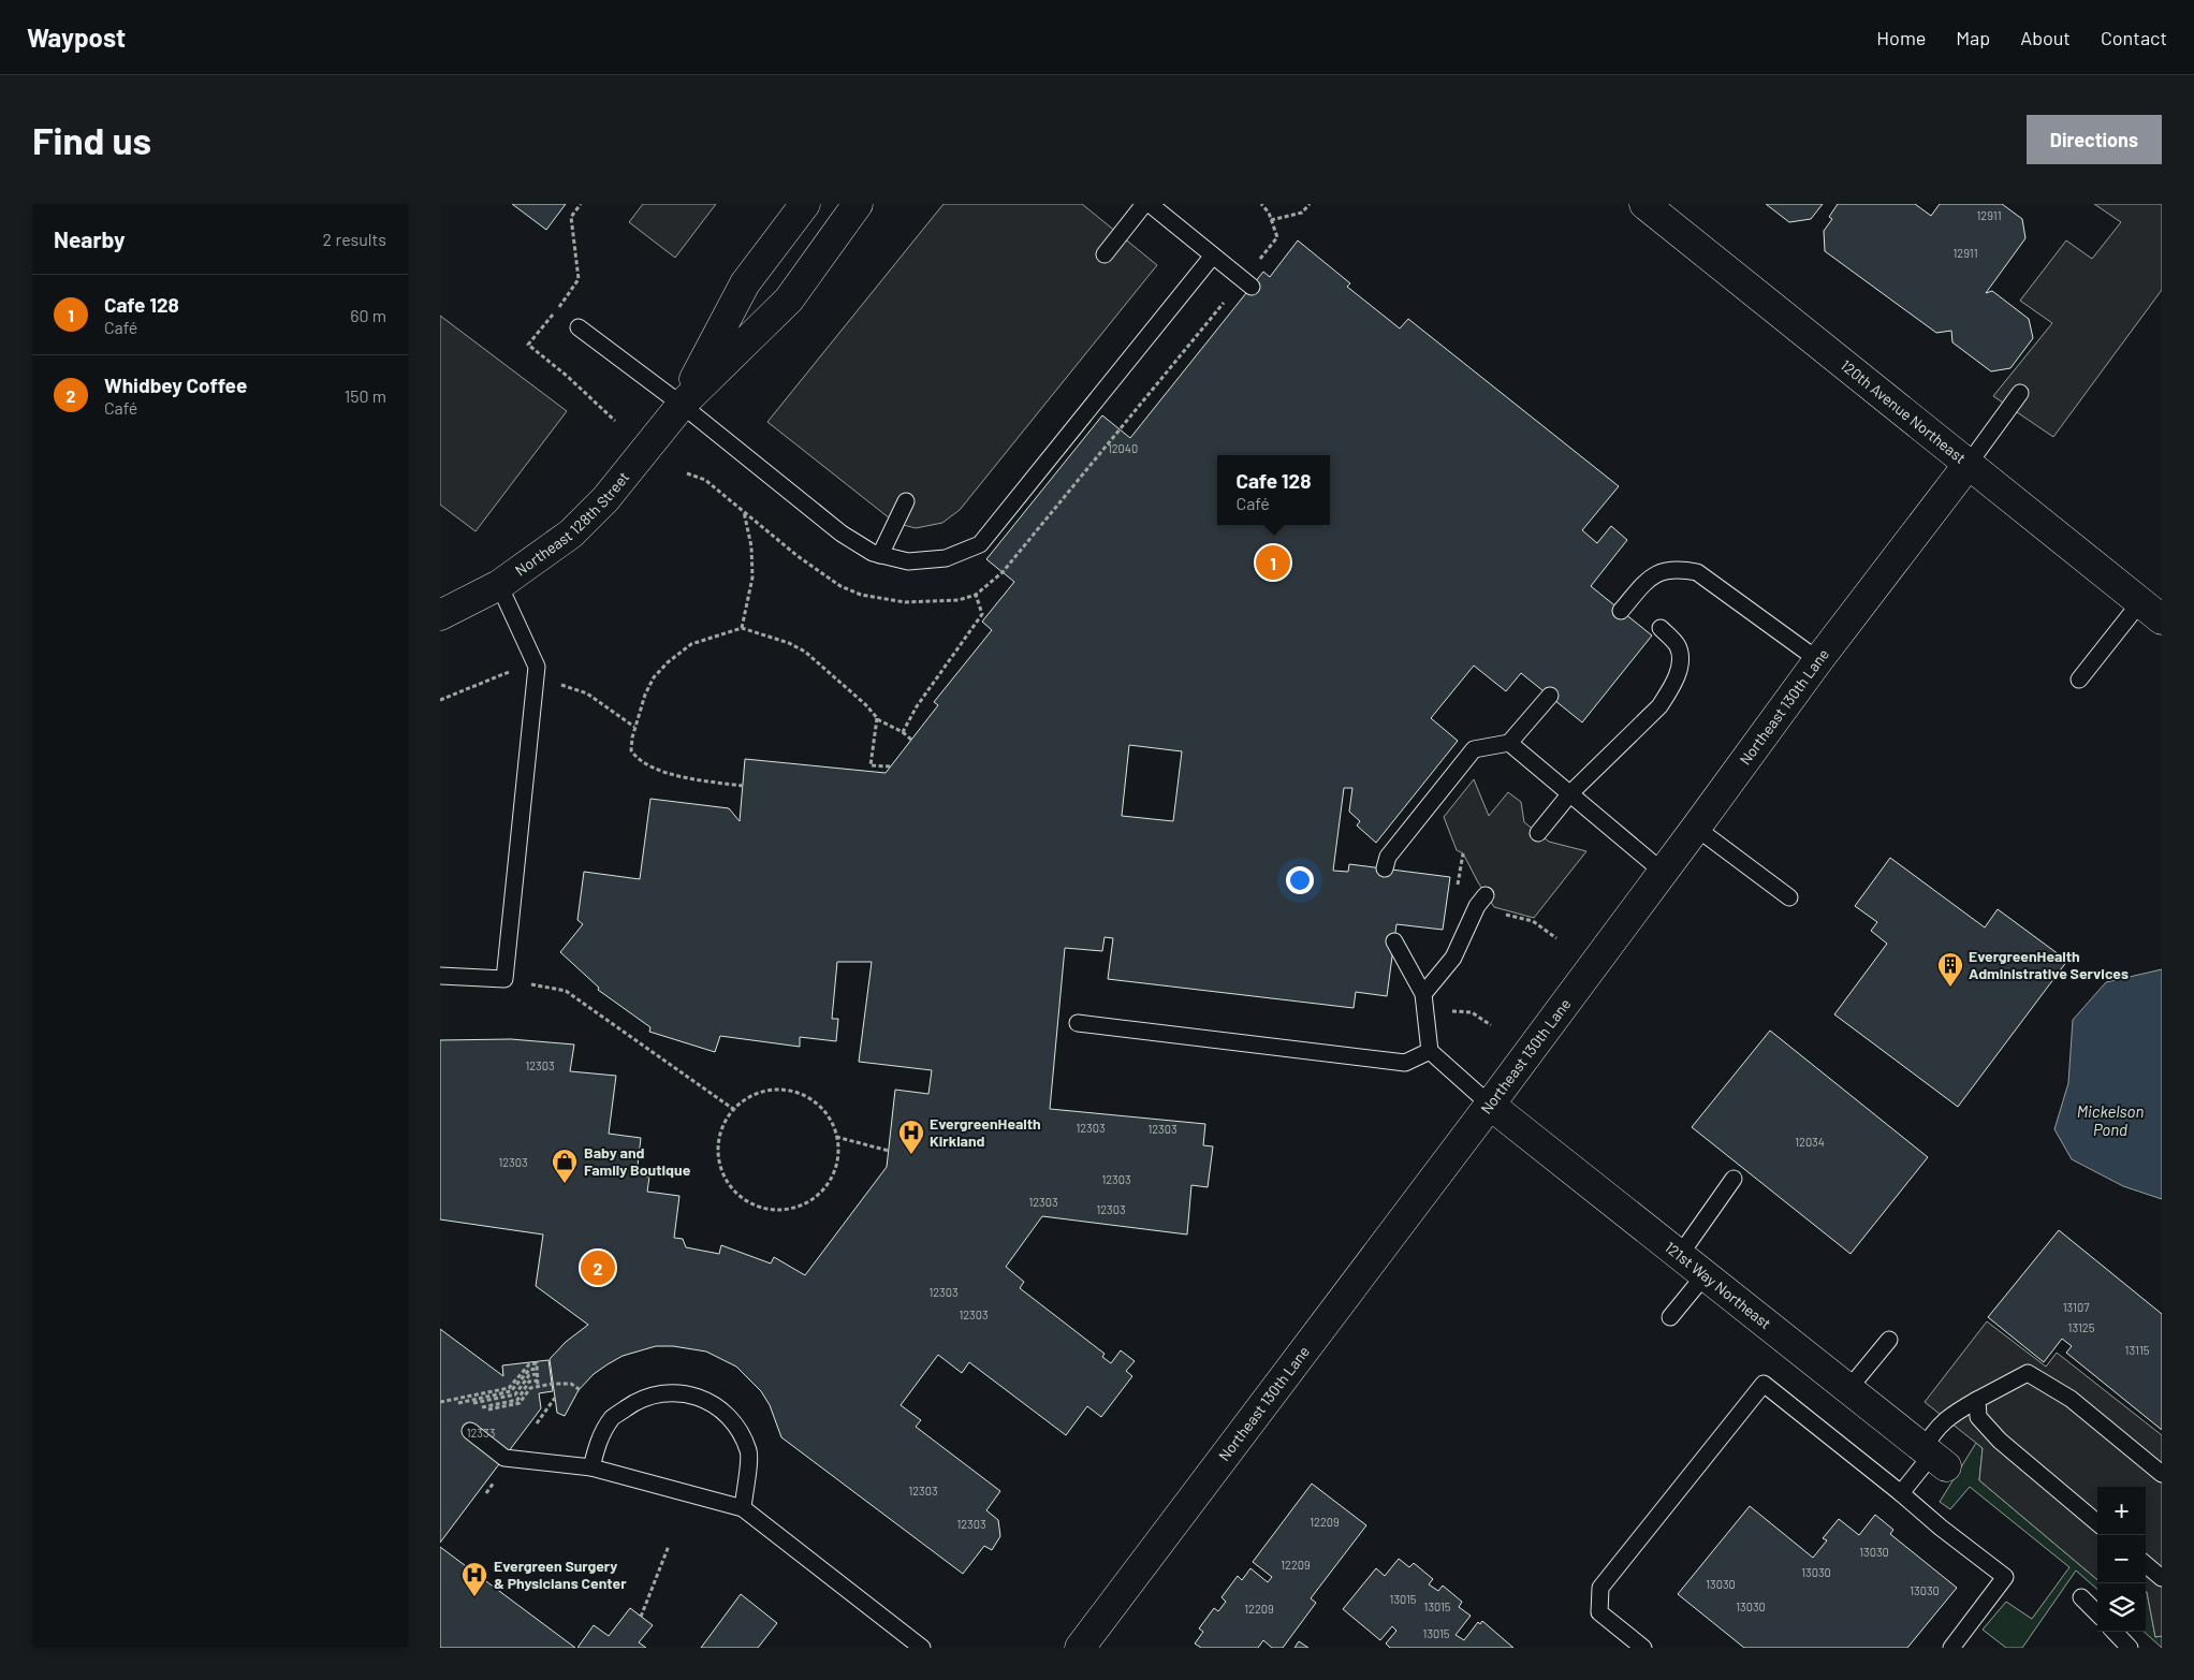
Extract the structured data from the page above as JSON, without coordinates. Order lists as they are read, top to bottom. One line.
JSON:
{"streets":{"street":["120th Avenue Northeast","Northeast 128th Street","Northeast 130th Lane","121st Way Northeast"]},"crossings":[["120th Avenue Northeast","Northeast 130th Lane"],["Northeast 130th Lane","121st Way Northeast"]],"water":["Mickelson Pond"],"places":{"building":["EvergreenHealth Administrative Services"],"hospital":["EvergreenHealth Kirkland","Evergreen Surgery & Physicians Center"],"shop":["Baby and Family Boutique"]},"house_numbers":["12911","12911","12040","12303","12303","12303","12034","12303","12303","12303","12303","12303","13107","12303","13125","13115","12333","12303","12209","12303","13030","12209","13030","13030","13030","13015","13015","13030","12209","13015"],"page":{"header":"Waypost","nav":["Home","Map","About","Contact"],"buttons":"Directions","title":"Find us","heading":["Nearby","2 results"],"list":[{"mark":"1","name":"Cafe 128","note":"Café","value":"60 m"},{"mark":"2","name":"Whidbey Coffee","note":"Café","value":"150 m"}],"popup":["Cafe 128","Café"],"pins":["1","2"],"map_buttons":["+","−"]}}
